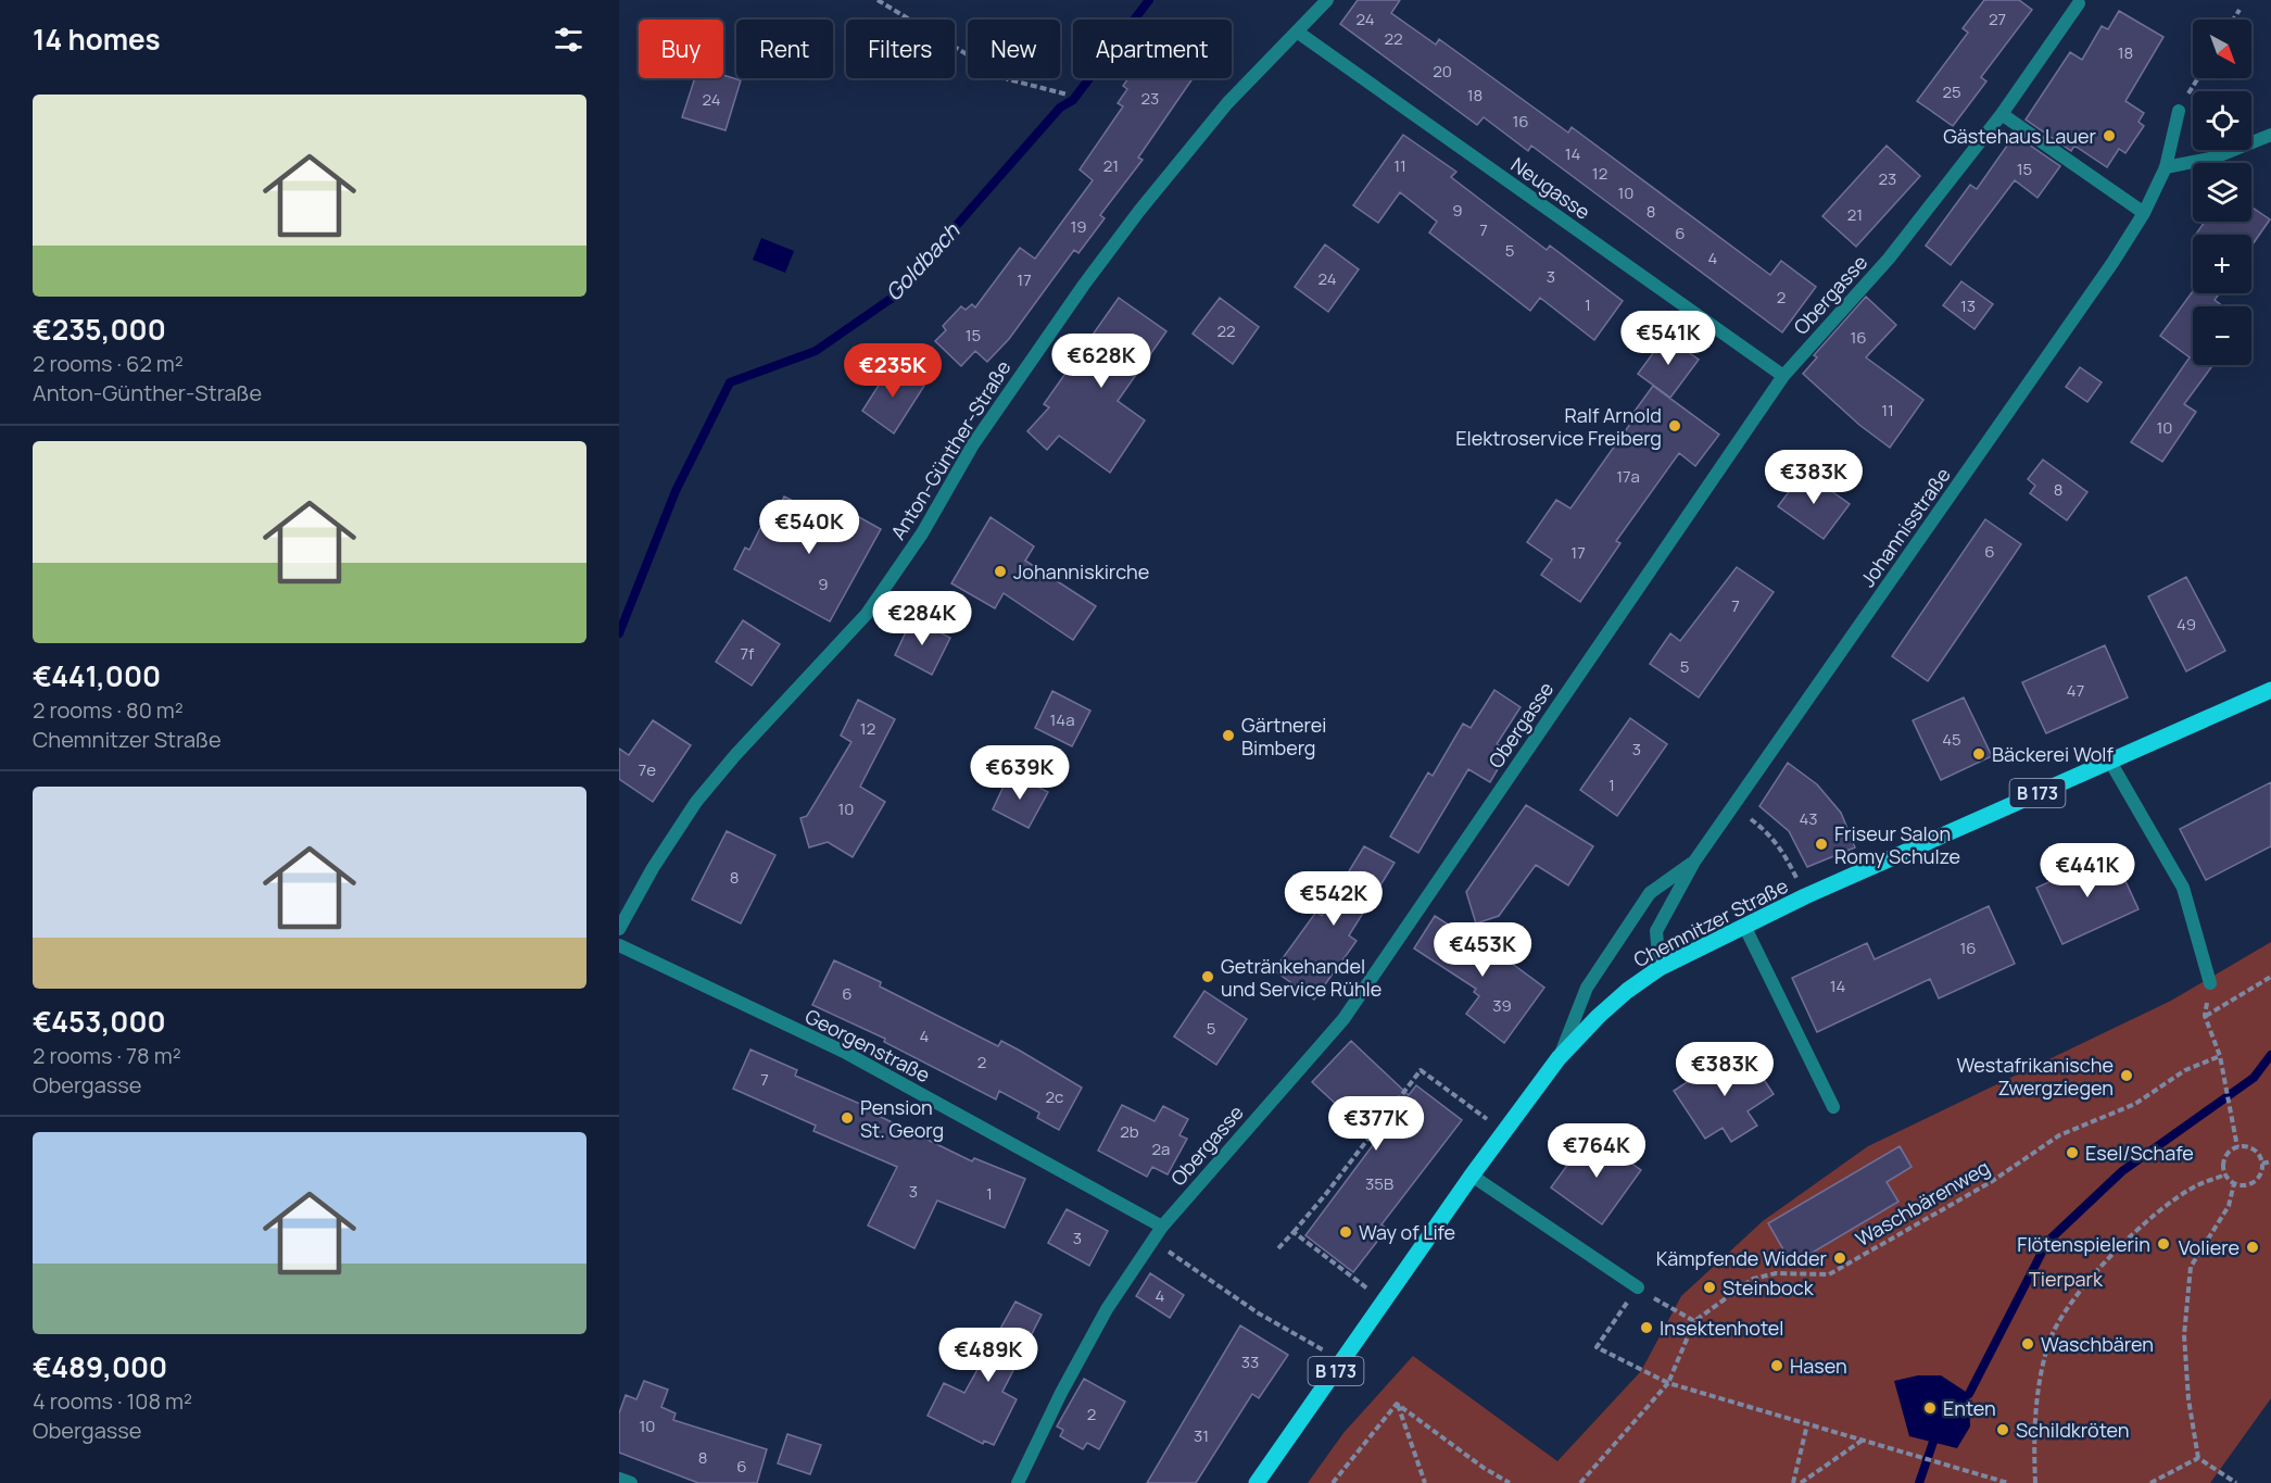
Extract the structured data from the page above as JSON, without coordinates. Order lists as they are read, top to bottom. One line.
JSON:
{"streets":{"main road":["B 173","Chemnitzer Straße"],"street":["Neugasse","Obergasse","Anton-Günther-Straße","Johannisstraße","Georgenstraße"],"path":["Waschbärenweg"]},"crossings":[["Neugasse","Obergasse"],["Neugasse","Anton-Günther-Straße"],["Obergasse","Georgenstraße"],["Johannisstraße","Chemnitzer Straße"]],"water":["Goldbach"],"parks":["Tierpark"],"places":["Gästehaus Lauer","Ralf Arnold Elektroservice Freiberg","Johanniskirche","Gärtnerei Bimberg","Bäckerei Wolf","Friseur Salon Romy Schulze","Getränkehandel und Service Rühle","Westafrikanische Zwergziegen","Pension St. Georg","Esel/Schafe","Way of Life","Flötenspielerin","Voliere","Kämpfende Widder","Steinbock","Insektenhotel","Waschbären","Hasen","Enten","Schildkröten"],"house_numbers":["24","27","22","18","20","25","18","23","24","16","14","21","11","15","12","23","10","9","8","21","19","7","6","5","4","3","24","17","2","1","13","22","15","16","11","10","17a","8","6","17","9","7","49","7f","5","47","14a","12","45","3","7e","1","10","43","8","16","14","6","39","5","4","2","7","2c","2b","2a","35B","3","1","3","4","33","2","10","31","8","6"],"north":"bottom right","page":{"heading":"14 homes","map_buttons":["+","−"],"chip":["Buy","Rent","Filters","New","Apartment"],"list":[{"name":"€235,000","note":"2 rooms · 62 m² · Anton-Günther-Straße"},{"name":"€441,000","note":"2 rooms · 80 m² · Chemnitzer Straße"},{"name":"€453,000","note":"2 rooms · 78 m² · Obergasse"},{"name":"€489,000","note":"4 rooms · 108 m² · Obergasse"}],"price":["€541K","€628K","€235K","€383K","€540K","€284K","€639K","€441K","€542K","€453K","€383K","€377K","€764K","€489K"]}}
